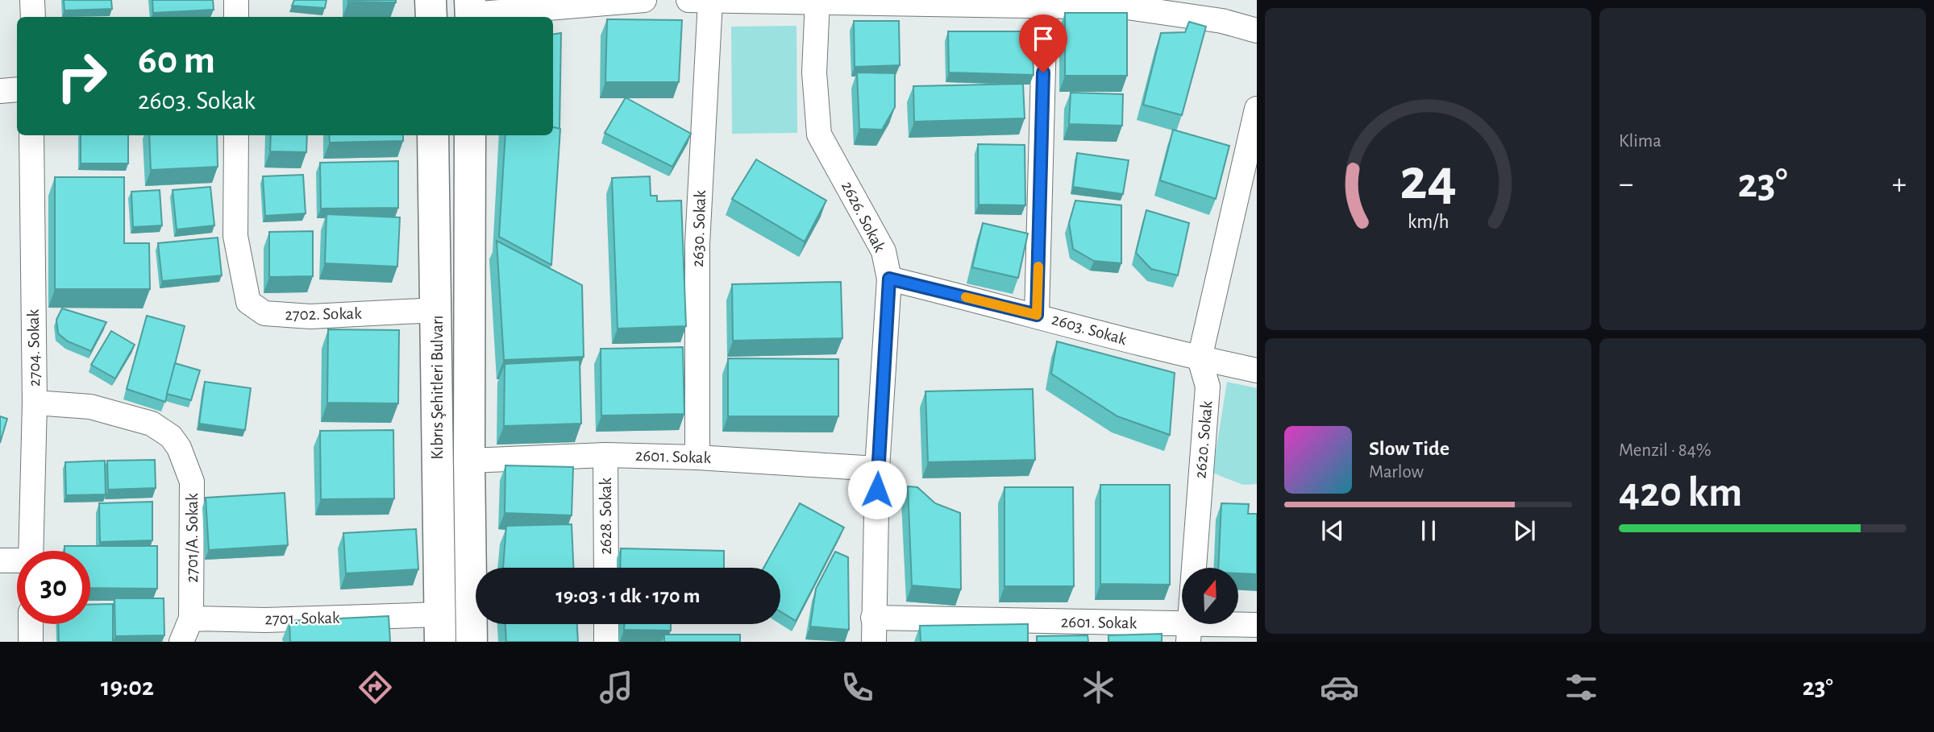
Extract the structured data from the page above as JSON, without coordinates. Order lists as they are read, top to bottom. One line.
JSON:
{"streets":{"main road":["Kıbrıs Şehitleri Bulvarı"],"street":["2626. Sokak","2630. Sokak","2702. Sokak","2603. Sokak","2704. Sokak","2620. Sokak","2601. Sokak","2628. Sokak","2701/A. Sokak","2701. Sokak"]},"crossings":[["2626. Sokak","2603. Sokak"],["2626. Sokak","2601. Sokak"],["2630. Sokak","2601. Sokak"],["2702. Sokak","Kıbrıs Şehitleri Bulvarı"],["2603. Sokak","2620. Sokak"],["2704. Sokak","2701/A. Sokak"],["Kıbrıs Şehitleri Bulvarı","2601. Sokak"],["Kıbrıs Şehitleri Bulvarı","2701. Sokak"],["2620. Sokak","2601. Sokak"],["2601. Sokak","2628. Sokak"],["2701/A. Sokak","2701. Sokak"]],"north":"top","page":{"tile":["Klima",["Menzil · 84%","420 km"]],"turn":["60 m","2603. Sokak"],"heat":["−","23°","+"],"song":["Slow Tide","Marlow"],"limit":"30","trip":"19:03 · 1 dk · 170 m","tabs":["19:02","23°"],"gauge":["24","km/h"]}}
